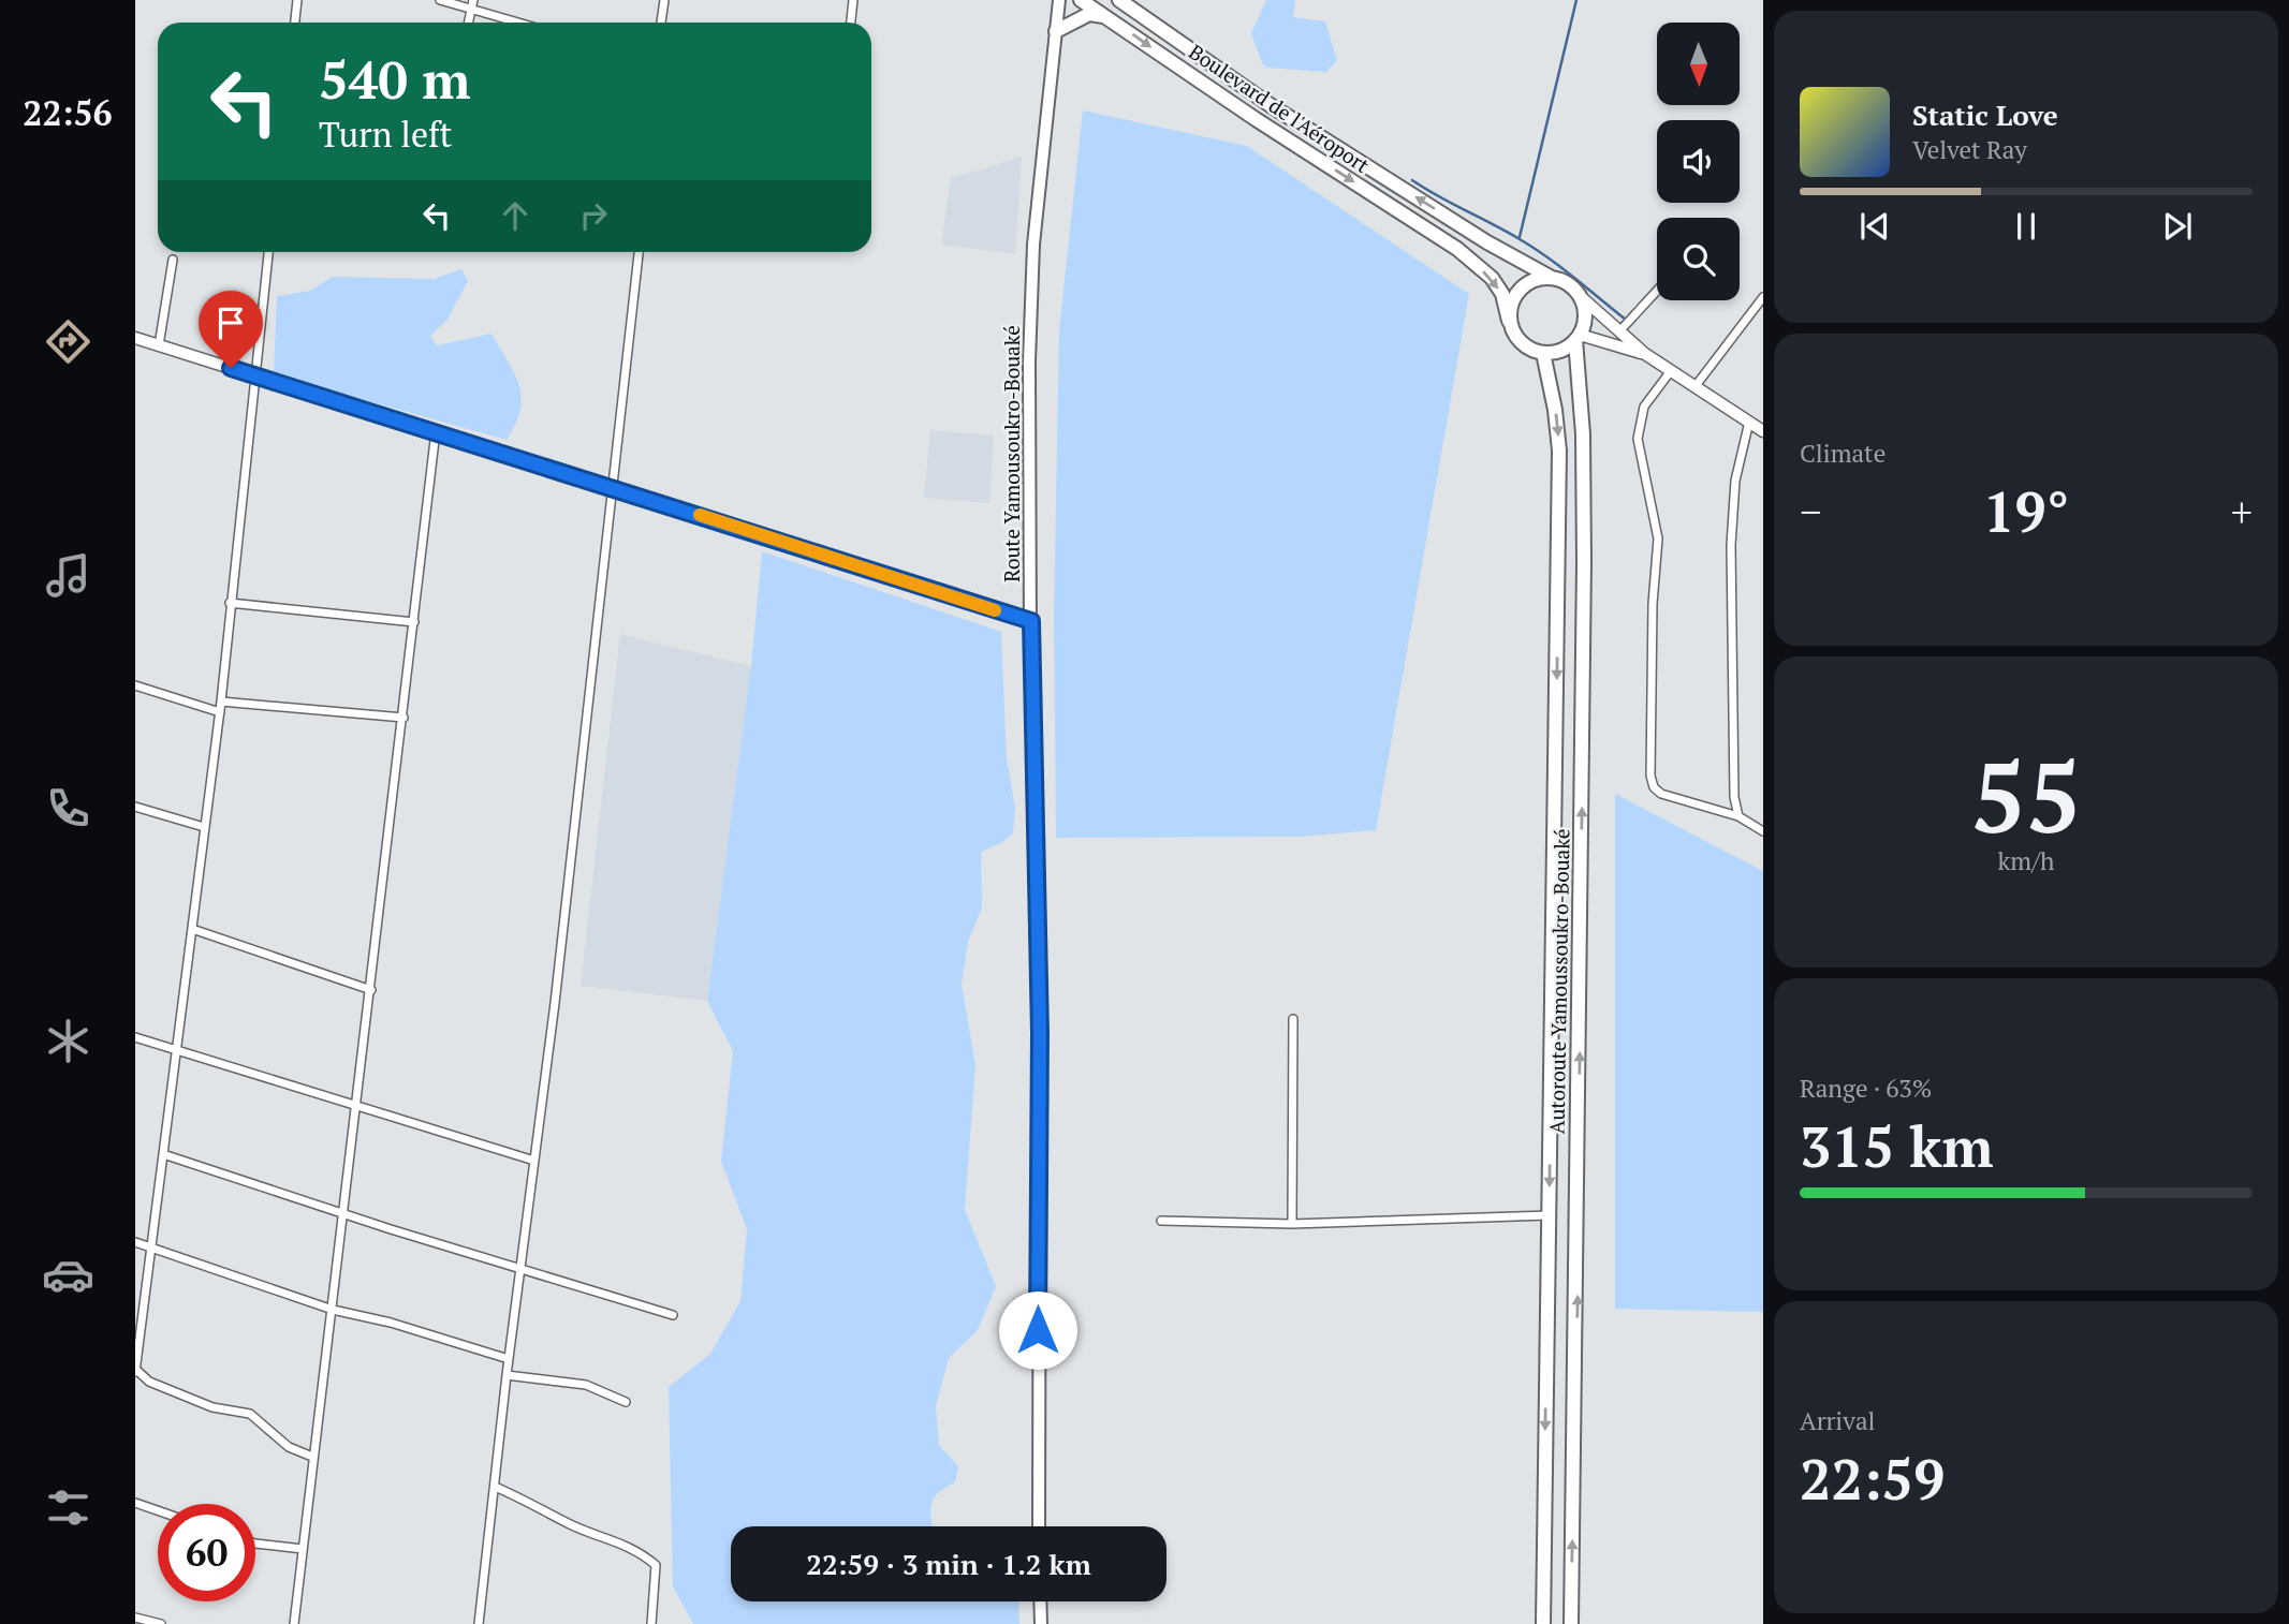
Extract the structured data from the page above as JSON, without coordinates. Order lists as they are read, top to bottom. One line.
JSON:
{"streets":{"highway":["Boulevard de l'Aéroport","Autoroute Yamoussoukro-Bouaké"],"main road":["Route Yamousoukro-Bouaké"]},"crossings":[["Boulevard de l'Aéroport","Autoroute Yamoussoukro-Bouaké"]],"north":"bottom","page":{"tabs":"22:56","turn":["540 m","Turn left"],"song":["Static Love","Velvet Ray"],"tile":["Climate",["55","km/h"],["Range · 63%","315 km"],["Arrival","22:59"]],"heat":["−","19°","+"],"limit":"60","trip":"22:59 · 3 min · 1.2 km"}}
